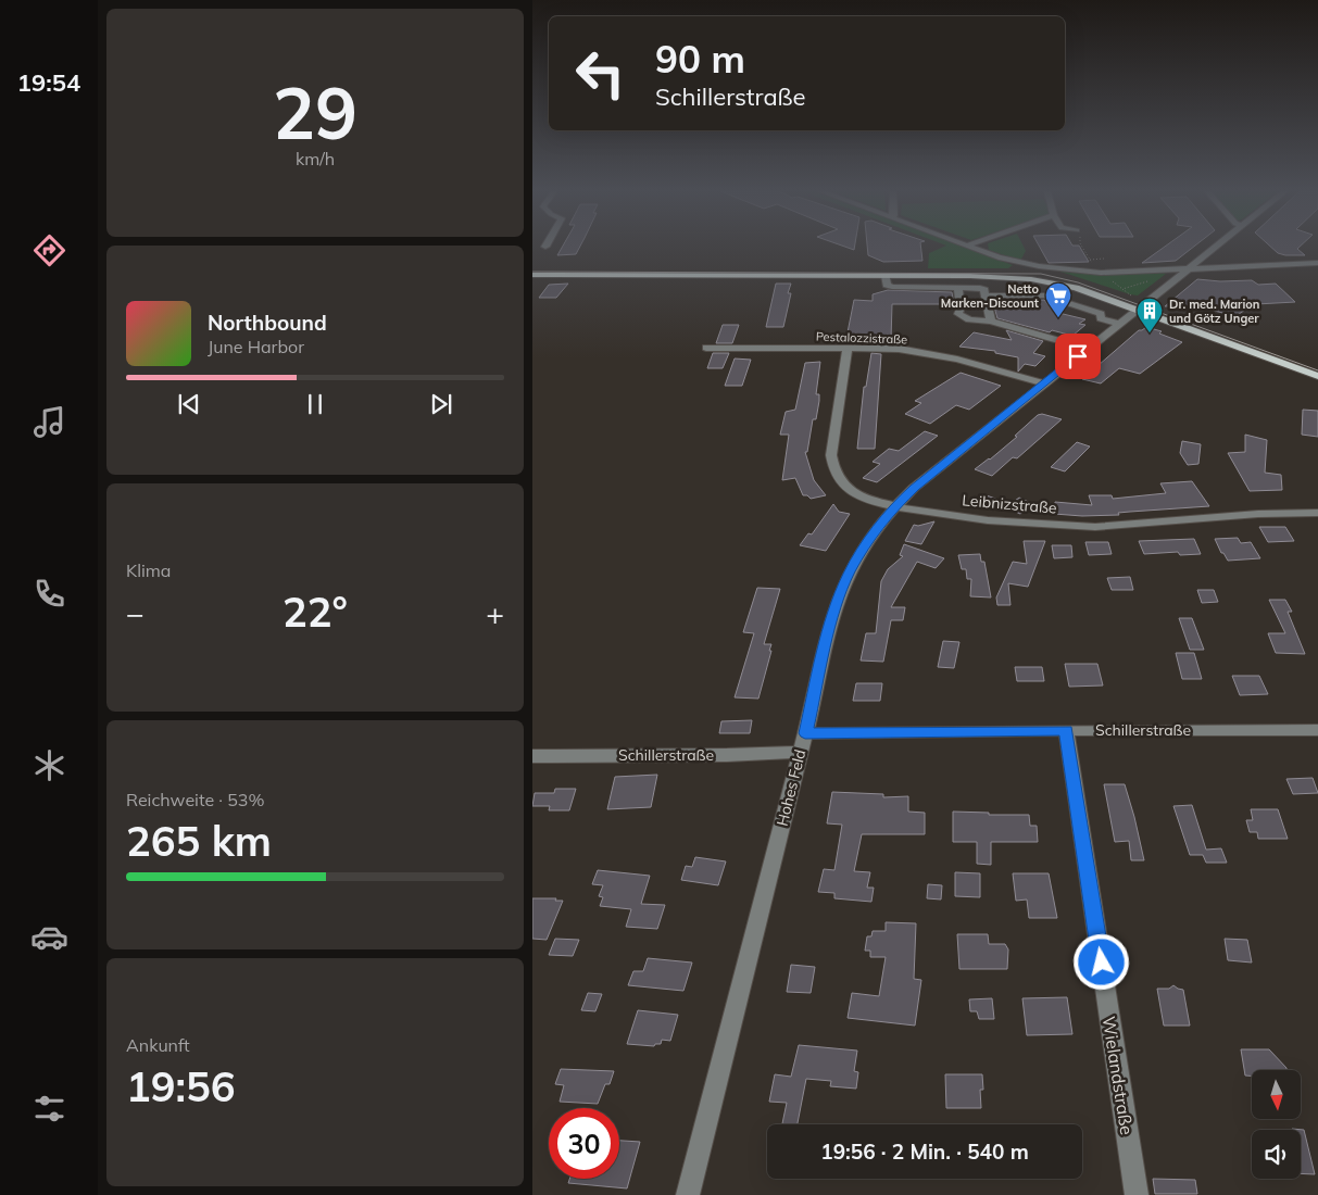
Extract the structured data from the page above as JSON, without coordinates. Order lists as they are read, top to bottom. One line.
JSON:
{"streets":{"street":["Pestalozzistraße","Leibnizstraße","Schillerstraße","Hohes Feld","Wielandstraße"]},"crossings":[["Pestalozzistraße","Leibnizstraße"],["Pestalozzistraße","Hohes Feld"],["Leibnizstraße","Hohes Feld"],["Schillerstraße","Hohes Feld"],["Schillerstraße","Wielandstraße"]],"places":{"supermarket":["Netto Marken-Discount"],"building":["Dr. med. Marion und Götz Unger"]},"north":"bottom","page":{"tabs":"19:54","tile":[["29","km/h"],"Klima",["Reichweite · 53%","265 km"],["Ankunft","19:56"]],"turn":["90 m","Schillerstraße"],"song":["Northbound","June Harbor"],"heat":["−","22°","+"],"limit":"30","trip":"19:56 · 2 Min. · 540 m"}}
